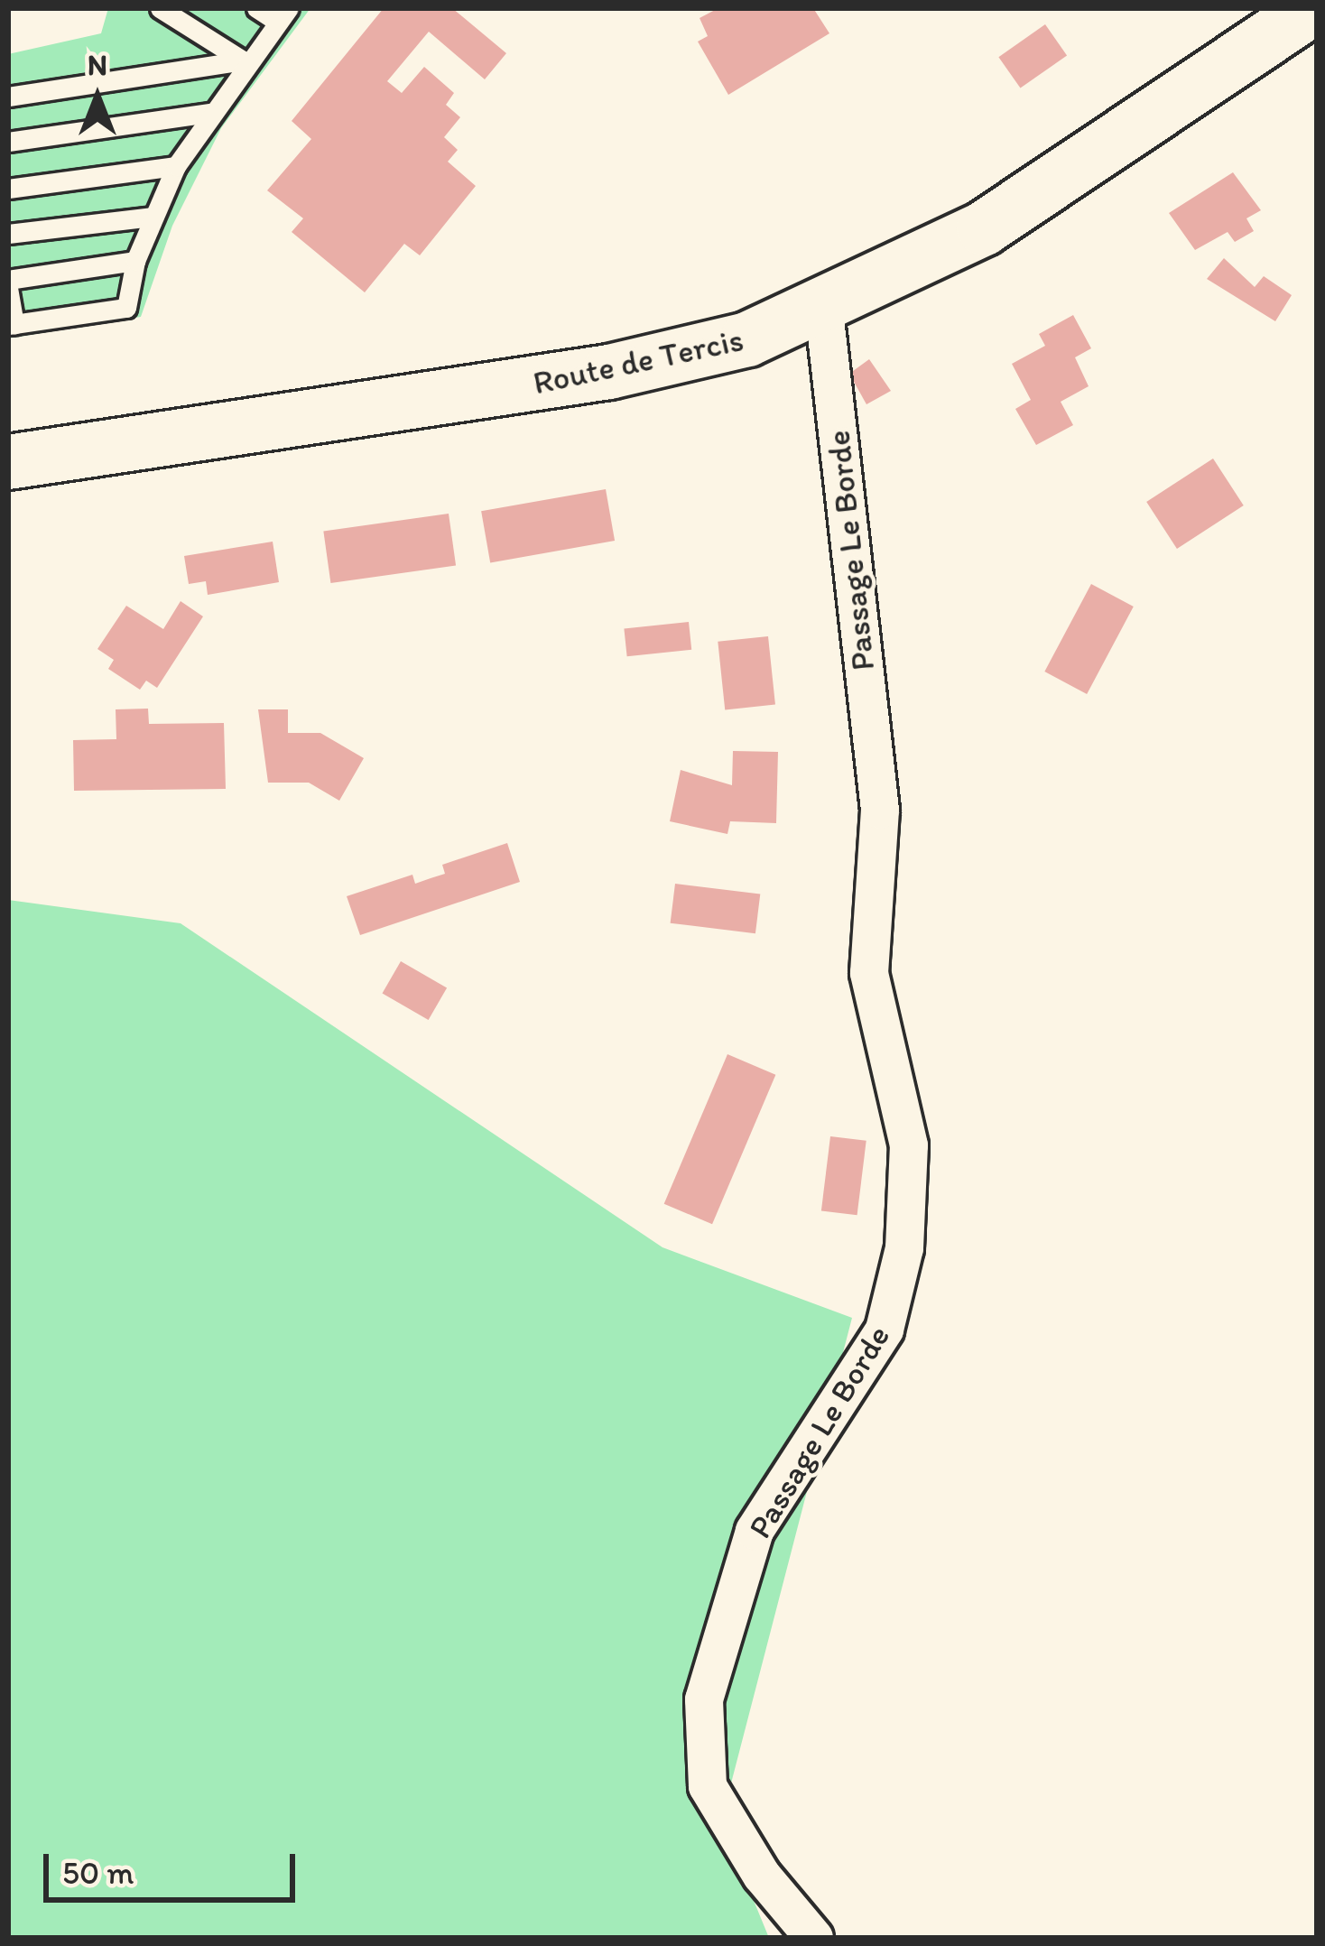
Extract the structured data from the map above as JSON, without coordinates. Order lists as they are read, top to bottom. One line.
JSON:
{"streets":{"main road":["Route de Tercis"],"street":["Passage Le Borde"]},"crossings":[["Route de Tercis","Passage Le Borde"]],"scale_bar":"50 m","north":"top"}
